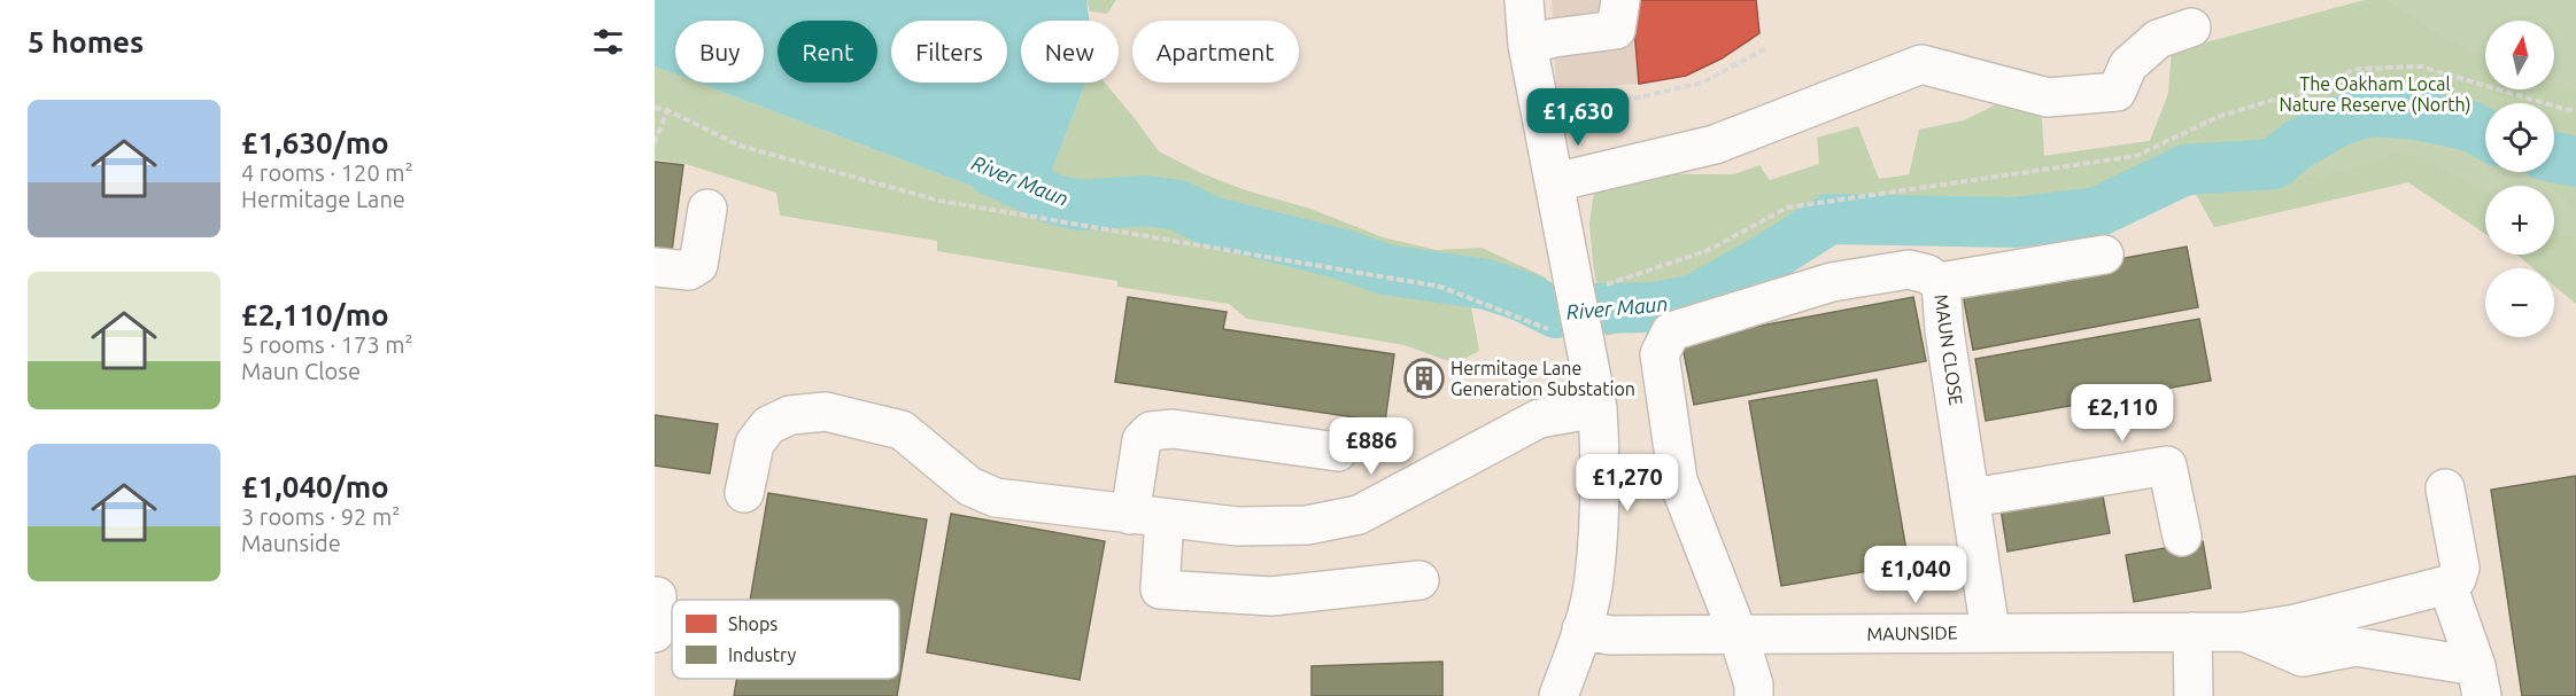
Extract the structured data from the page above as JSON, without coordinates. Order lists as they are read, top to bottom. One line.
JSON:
{"streets":{"street":["MAUN CLOSE","MAUNSIDE"]},"crossings":[["MAUN CLOSE","MAUNSIDE"]],"water":["River Maun"],"parks":["The Oakham Local Nature Reserve (North)"],"places":{"building":["Hermitage Lane Generation Substation"]},"legend":["Shops","Industry"],"north":"top","page":{"heading":"5 homes","map_buttons":["+","−"],"chip":["Buy","Rent","Filters","New","Apartment"],"list":[{"name":"£1,630/mo","note":"4 rooms · 120 m² · Hermitage Lane"},{"name":"£2,110/mo","note":"5 rooms · 173 m² · Maun Close"},{"name":"£1,040/mo","note":"3 rooms · 92 m² · Maunside"}],"price":["£1,630","£2,110","£886","£1,270","£1,040"]}}
